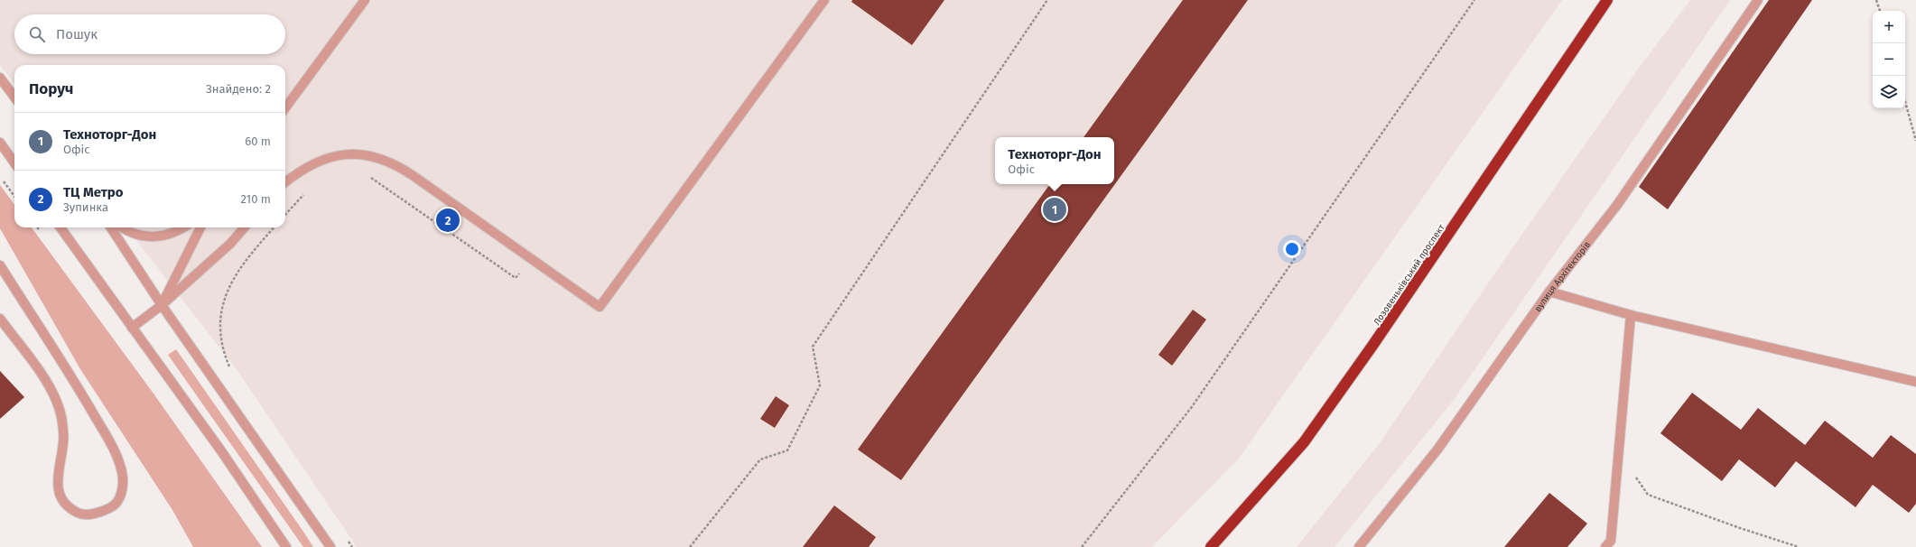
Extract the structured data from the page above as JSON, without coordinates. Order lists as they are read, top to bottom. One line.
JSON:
{"streets":{"highway":["Лозовеньківський проспект"],"street":["вулиця Архітекторів"]},"page":{"map_buttons":["+","−"],"search":"Пошук","heading":["Поруч","Знайдено: 2"],"list":[{"mark":"1","name":"Техноторг-Дон","note":"Офіс","value":"60 m"},{"mark":"2","name":"ТЦ Метро","note":"Зупинка","value":"210 m"}],"popup":["Техноторг-Дон","Офіс"],"pins":["1","2"]}}
